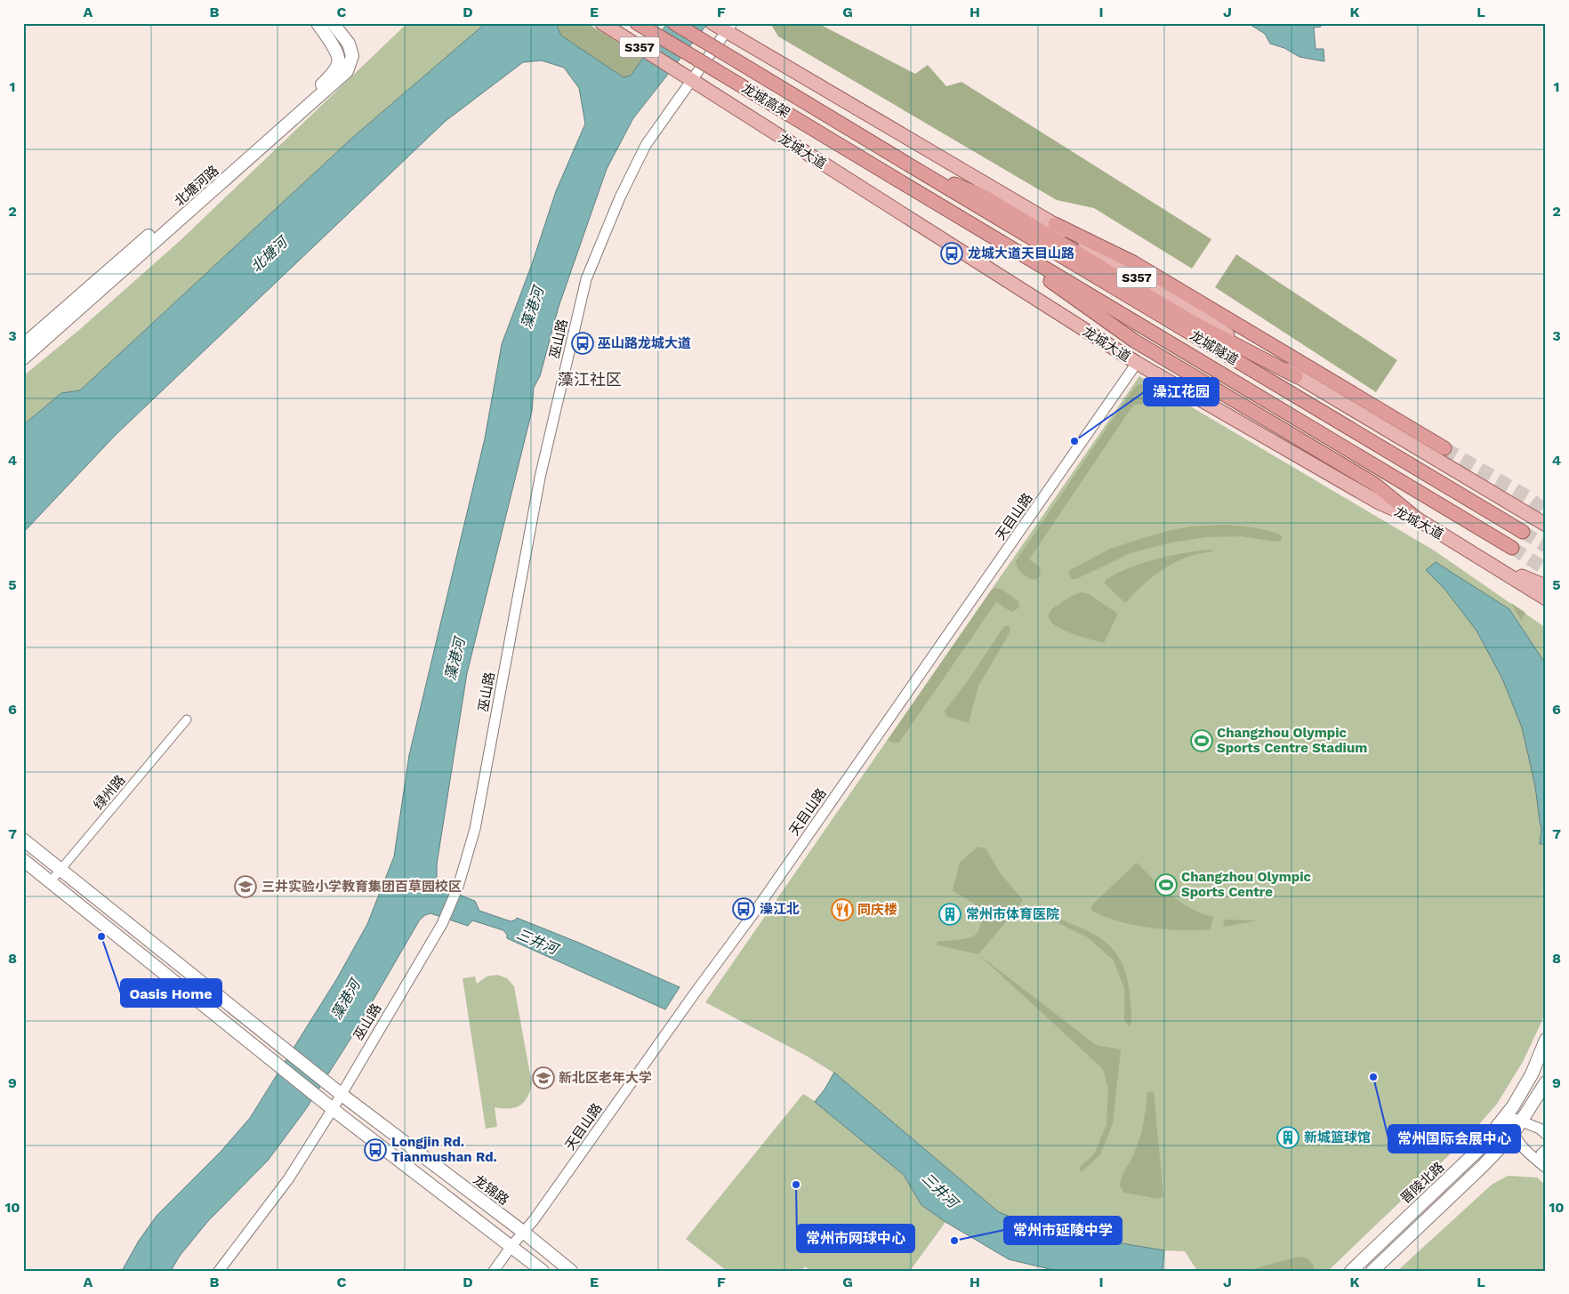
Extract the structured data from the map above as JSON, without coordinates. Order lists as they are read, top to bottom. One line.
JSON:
{"streets":{"highway":["龙城高架","龙城隧道"],"main road":["S357","龙城大道","北塘河路","晋陵北路","龙锦路"],"street":["巫山路","天目山路","绿州路"]},"crossings":[["S357","巫山路"],["龙城高架","龙城隧道"],["龙城大道","巫山路"],["龙城大道","天目山路"],["巫山路","龙锦路"],["天目山路","龙锦路"],["绿州路","龙锦路"]],"districts":["藻江社区"],"water":["北塘河","藻港河","三井河"],"places":{"bus stop":["龙城大道天目山路","巫山路龙城大道","澡江北","Longjin Rd. Tianmushan Rd."],"other":["澡江花园","Oasis Home","常州国际会展中心","常州市网球中心","常州市延陵中学"],"sports":["Changzhou Olympic Sports Centre Stadium","Changzhou Olympic Sports Centre"],"school or university":["三井实验小学教育集团百草园校区","新北区老年大学"],"restaurant":["同庆楼"],"building":["常州市体育医院","新城篮球馆"]},"grid":{"columns":["A","B","C","D","E","F","G","H","I","J","K","L"],"rows":["1","2","3","4","5","6","7","8","9","10"]}}
